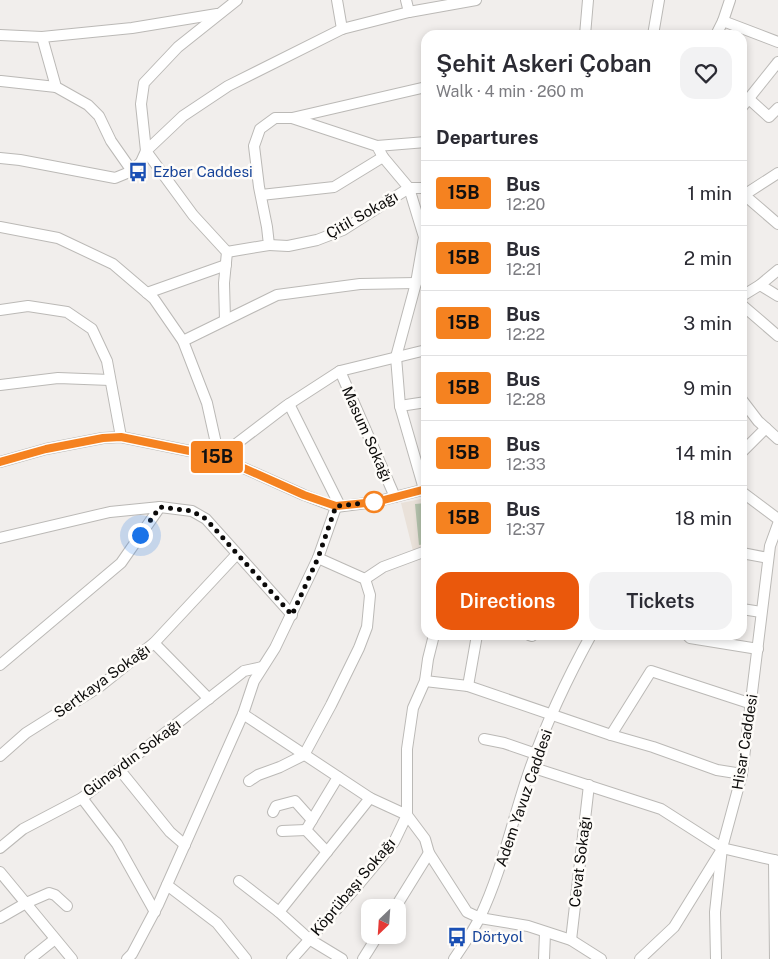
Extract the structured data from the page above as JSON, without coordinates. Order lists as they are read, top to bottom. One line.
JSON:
{"streets":{"street":["Çitil Sokağı","Masum Sokağı","Sertkaya Sokağı","Hisar Caddesi","Günaydın Sokağı","Adem Yavuz Caddesi","Cevat Sokağı","Köprübaşı Sokağı"]},"places":{"bus stop":["Ezber Caddesi","Dörtyol"]},"lines":["bus line 15B"],"north":"bottom left","page":{"on_map":"15B","heading":[["Şehit Askeri Çoban","Walk · 4 min · 260 m"],"Departures"],"list":[{"mark":"15B","name":"Bus","note":"12:20","value":"1 min"},{"mark":"15B","name":"Bus","note":"12:21","value":"2 min"},{"mark":"15B","name":"Bus","note":"12:22","value":"3 min"},{"mark":"15B","name":"Bus","note":"12:28","value":"9 min"},{"mark":"15B","name":"Bus","note":"12:33","value":"14 min"},{"mark":"15B","name":"Bus","note":"12:37","value":"18 min"}],"buttons":["Directions","Tickets"]}}
